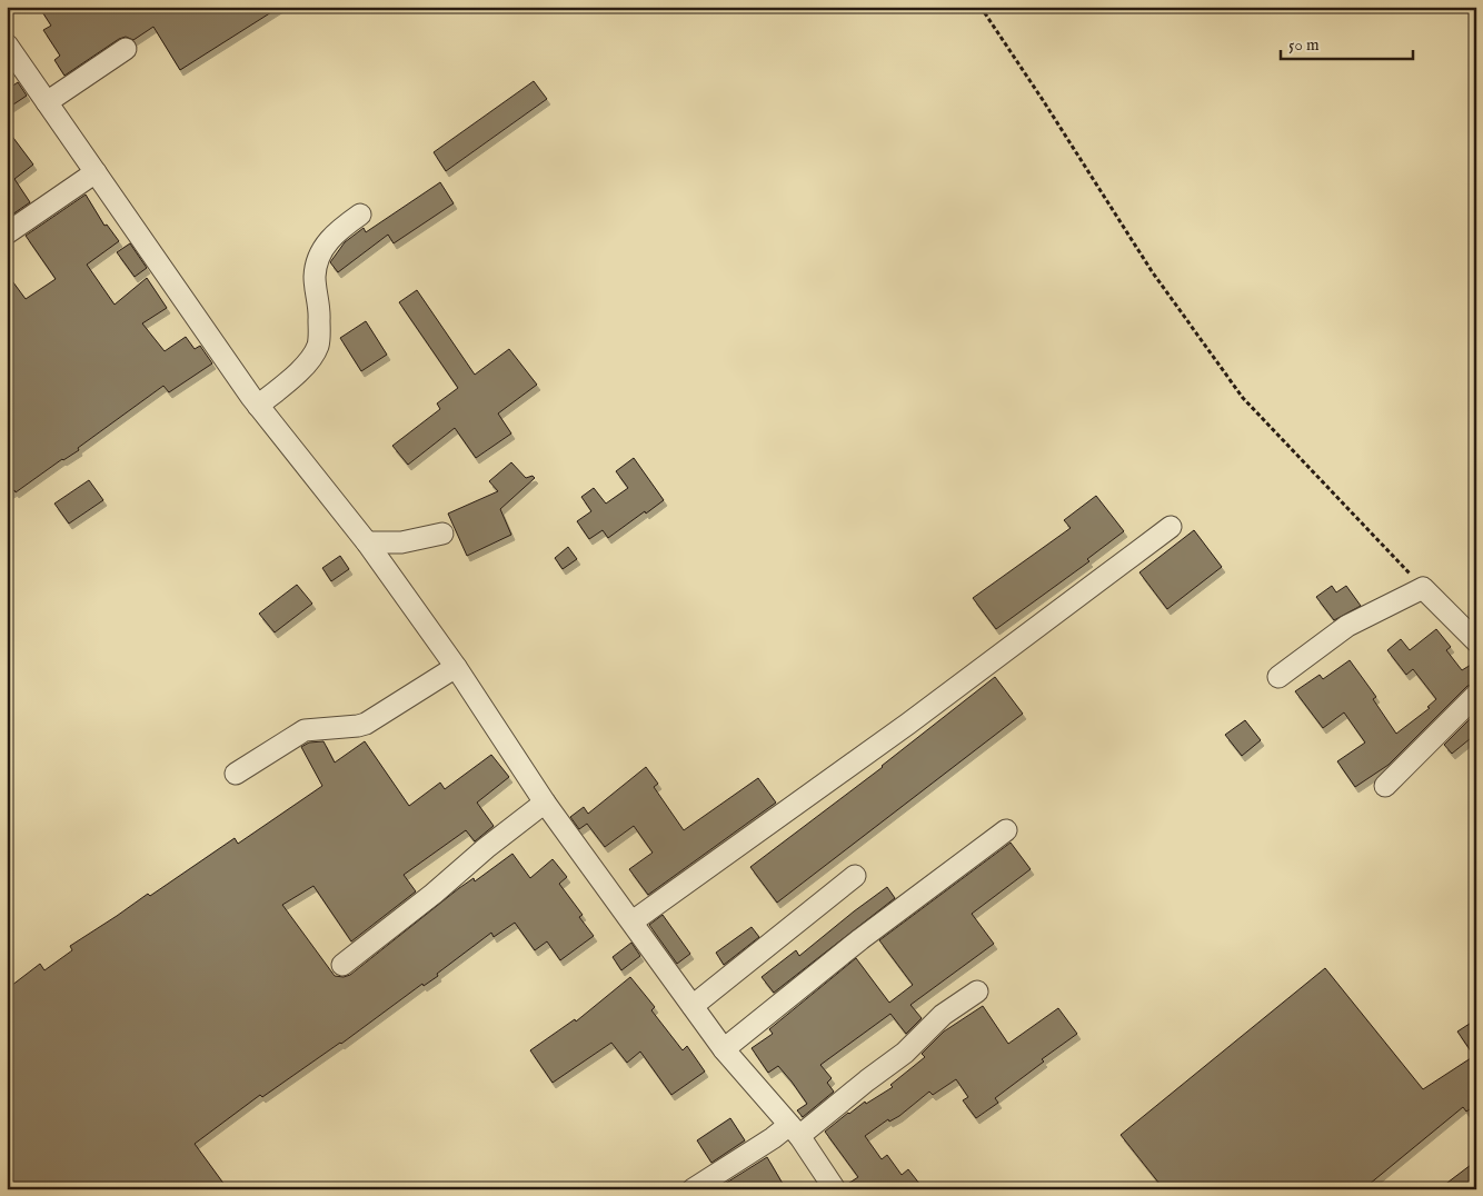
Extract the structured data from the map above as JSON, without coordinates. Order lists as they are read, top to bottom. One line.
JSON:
{"scale_bar":"50 m"}
